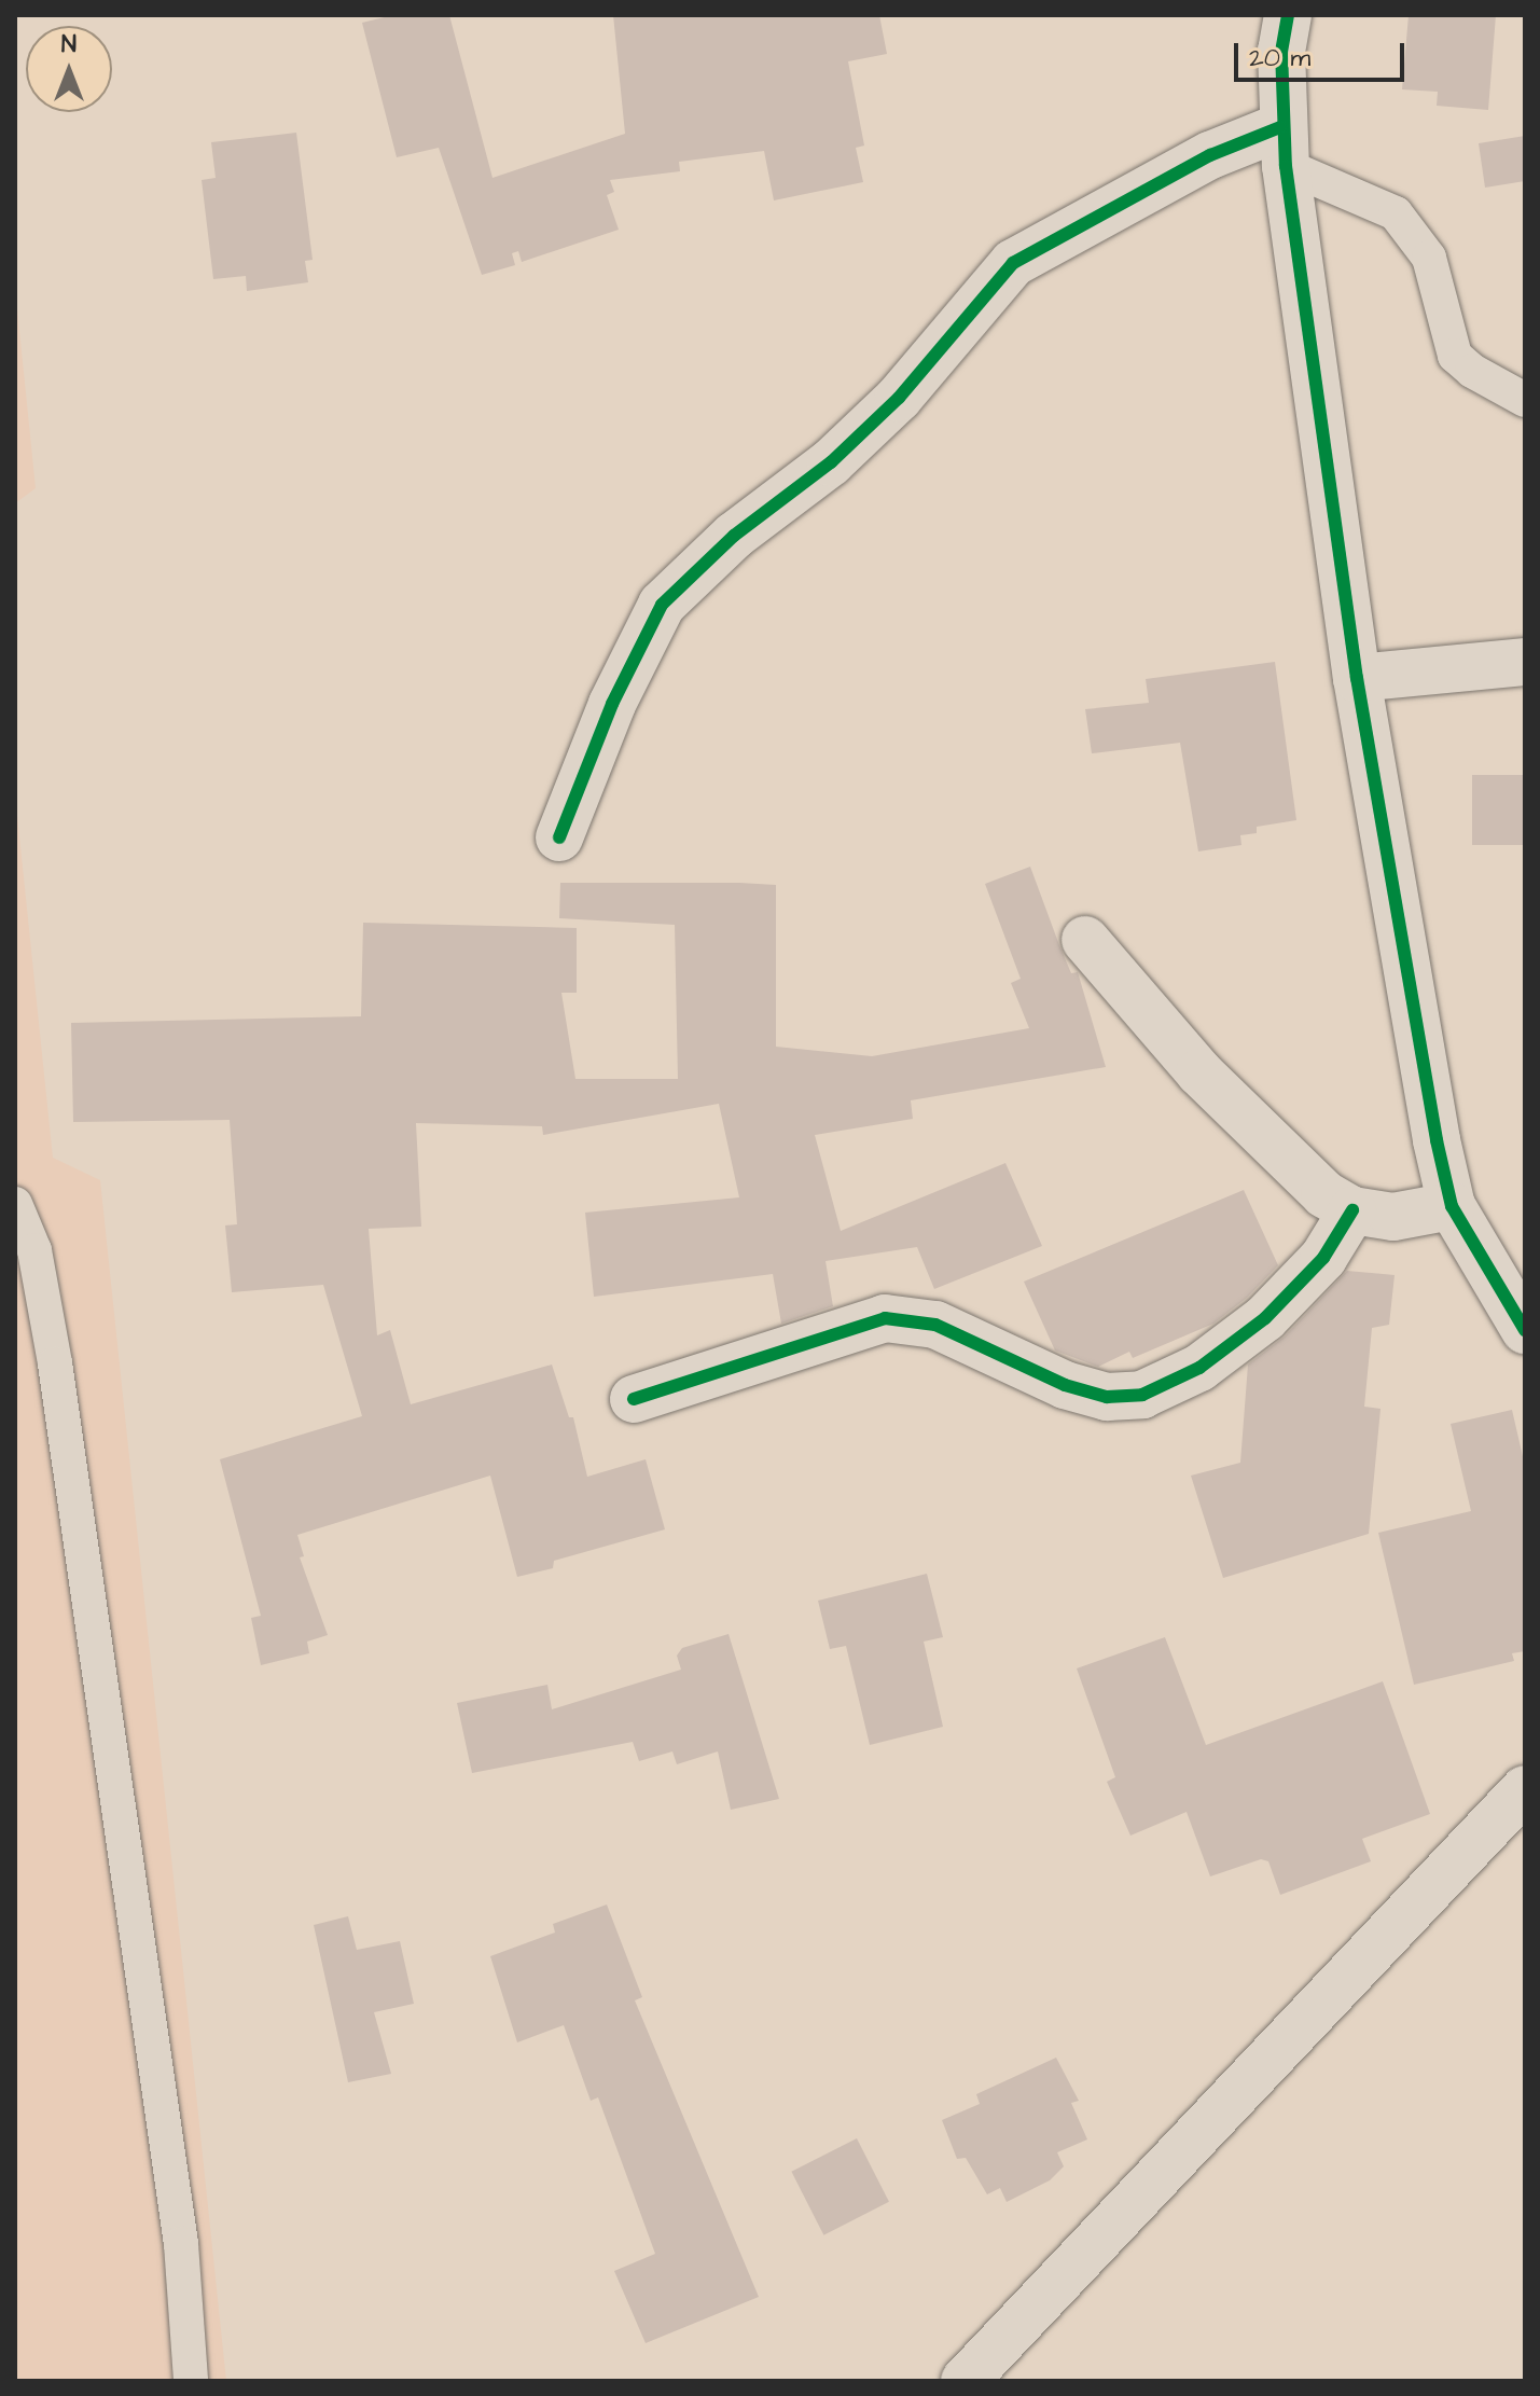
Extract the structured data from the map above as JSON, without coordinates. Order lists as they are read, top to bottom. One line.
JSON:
{"scale_bar":"20 m","north":"top"}
